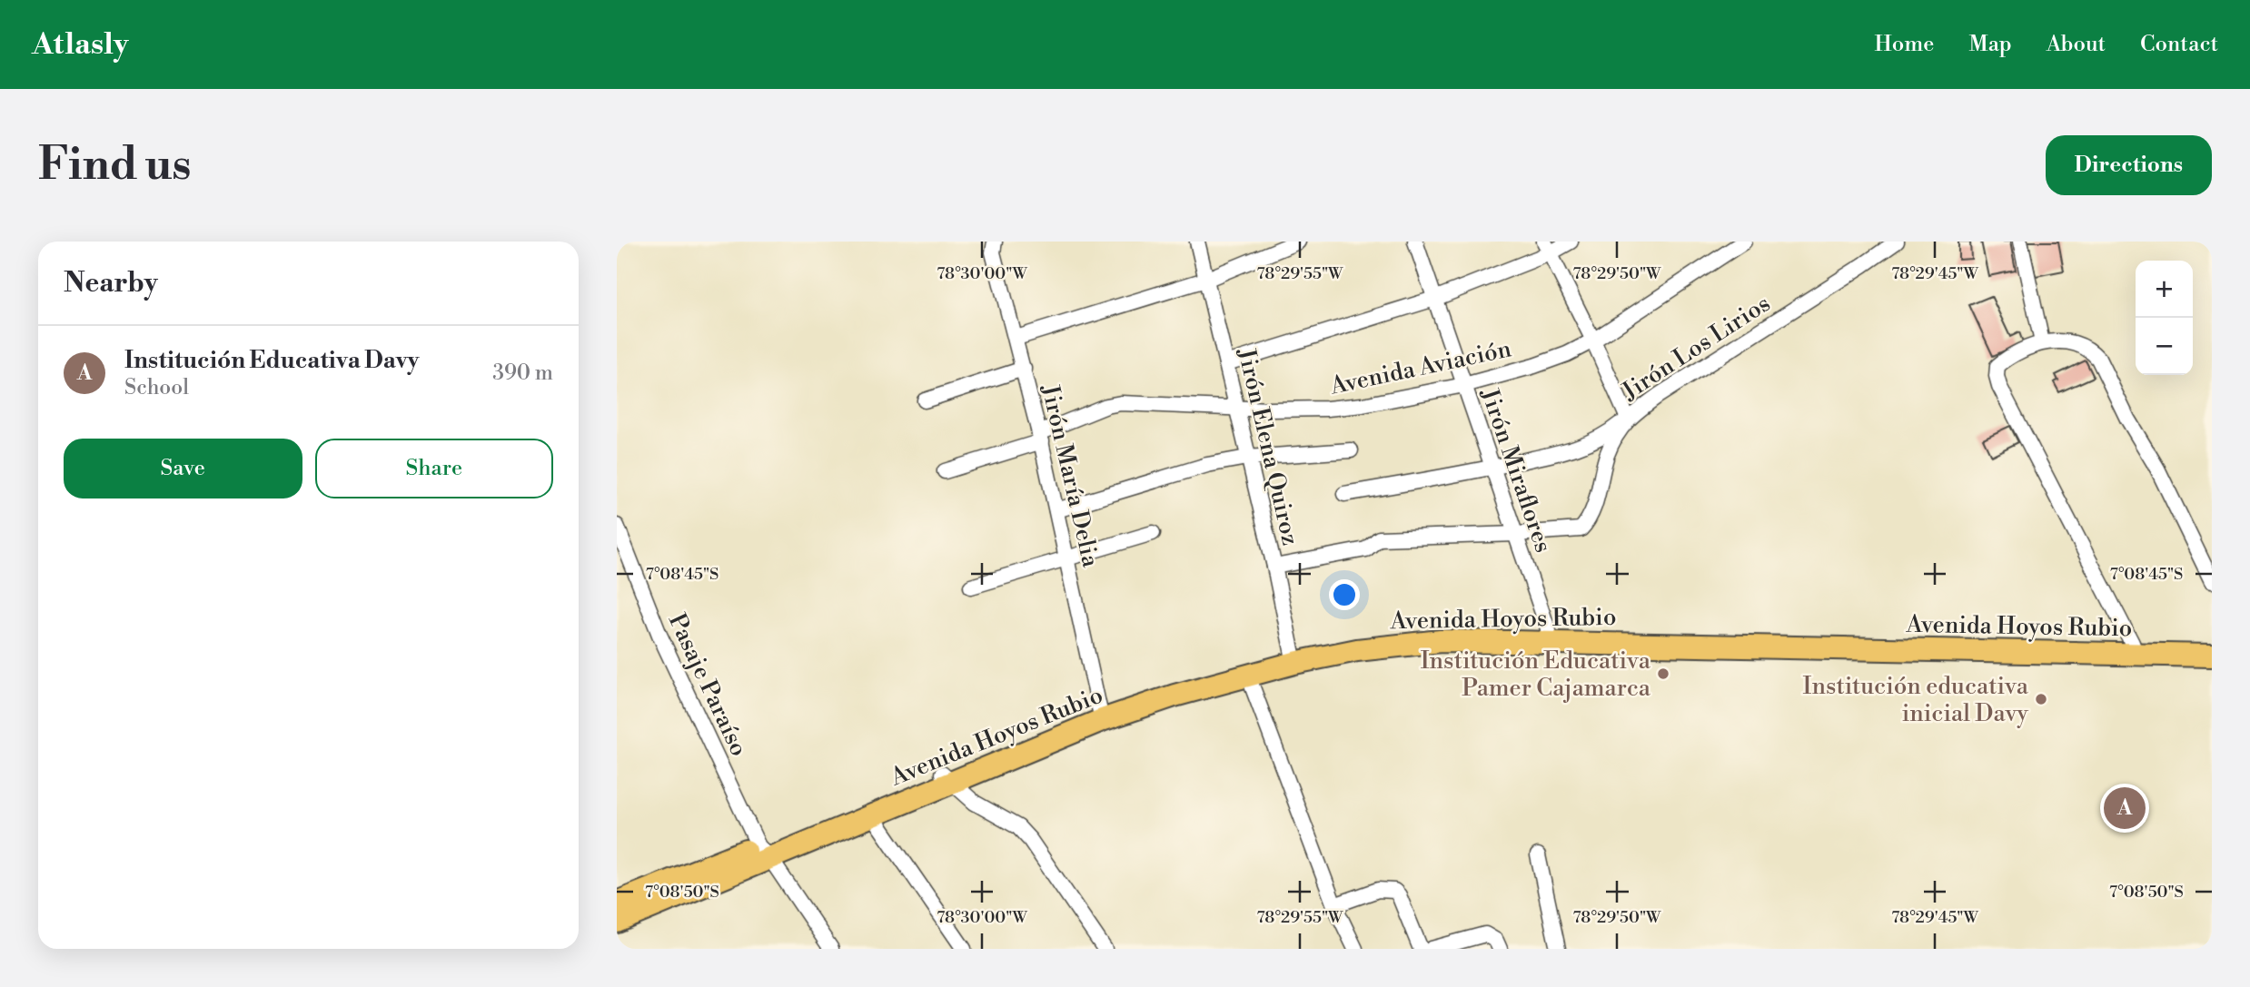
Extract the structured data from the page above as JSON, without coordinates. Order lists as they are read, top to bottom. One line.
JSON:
{"streets":{"main road":["Avenida Hoyos Rubio"],"street":["Jirón Los Lirios","Avenida Aviación","Jirón Elena Quiroz","Jirón Miraflores","Jirón María Delia","Pasaje Paraíso"]},"crossings":[["Jirón Los Lirios","Jirón Elena Quiroz"],["Jirón Los Lirios","Jirón Miraflores"],["Avenida Aviación","Jirón Elena Quiroz"],["Avenida Aviación","Jirón Miraflores"],["Avenida Aviación","Jirón María Delia"],["Jirón Elena Quiroz","Avenida Hoyos Rubio"],["Jirón Miraflores","Avenida Hoyos Rubio"],["Jirón María Delia","Avenida Hoyos Rubio"],["Avenida Hoyos Rubio","Pasaje Paraíso"]],"places":["Institución Educativa Pamer Cajamarca","Institución educativa inicial Davy"],"page":{"header":"Atlasly","nav":["Home","Map","About","Contact"],"buttons":["Directions",["Save","Share"]],"title":"Find us","heading":"Nearby","map_buttons":["+","−"],"list":[{"mark":"A","name":"Institución Educativa Davy","note":"School","value":"390 m"}],"pins":"A"},"coordinates":["78°30'00\"W","78°29'55\"W","78°29'50\"W","78°29'45\"W","7°08'45\"S","7°08'50\"S"]}
